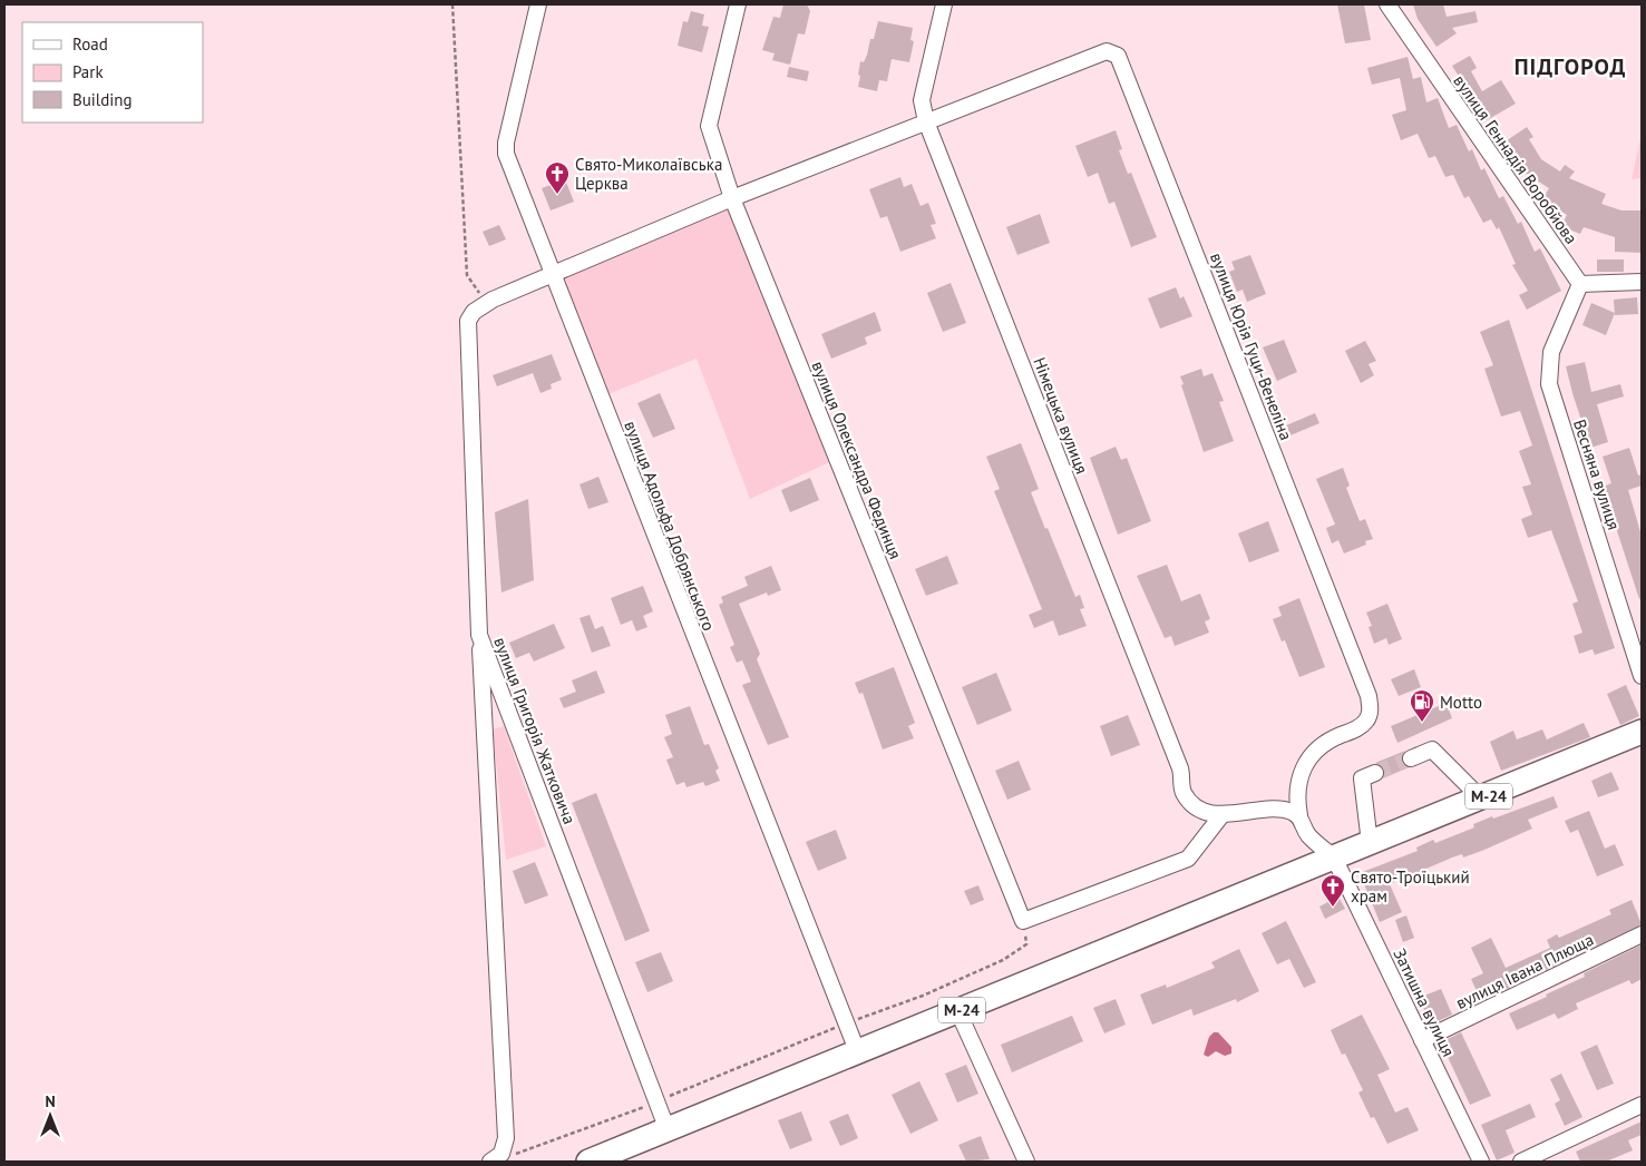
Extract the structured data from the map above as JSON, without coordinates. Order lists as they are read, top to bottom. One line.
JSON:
{"streets":{"highway":["М-24"],"street":["вулиця Геннадія Воробйова","вулиця Юрія Гуци-Венеліна","Німецька вулиця","вулиця Олександра Фединця","Весняна вулиця","вулиця Адольфа Добрянського","вулиця Григорія Жатковича","вулиця Івана Плюща","Затишна вулиця"]},"crossings":[["вулиця Геннадія Воробйова","Весняна вулиця"],["вулиця Юрія Гуци-Венеліна","Німецька вулиця"],["вулиця Юрія Гуци-Венеліна","вулиця Григорія Жатковича"],["Німецька вулиця","вулиця Григорія Жатковича"],["вулиця Олександра Фединця","вулиця Григорія Жатковича"],["вулиця Адольфа Добрянського","вулиця Григорія Жатковича"],["вулиця Адольфа Добрянського","М-24"],["вулиця Григорія Жатковича","М-24"],["М-24","Затишна вулиця"],["вулиця Івана Плюща","Затишна вулиця"]],"districts":["ПІДГОРОД"],"places":{"church":["Свято-Миколаївська Церква","Свято-Троїцький храм"],"fuel station":["Motto"]},"legend":["Road","Park","Building"],"north":"top"}
